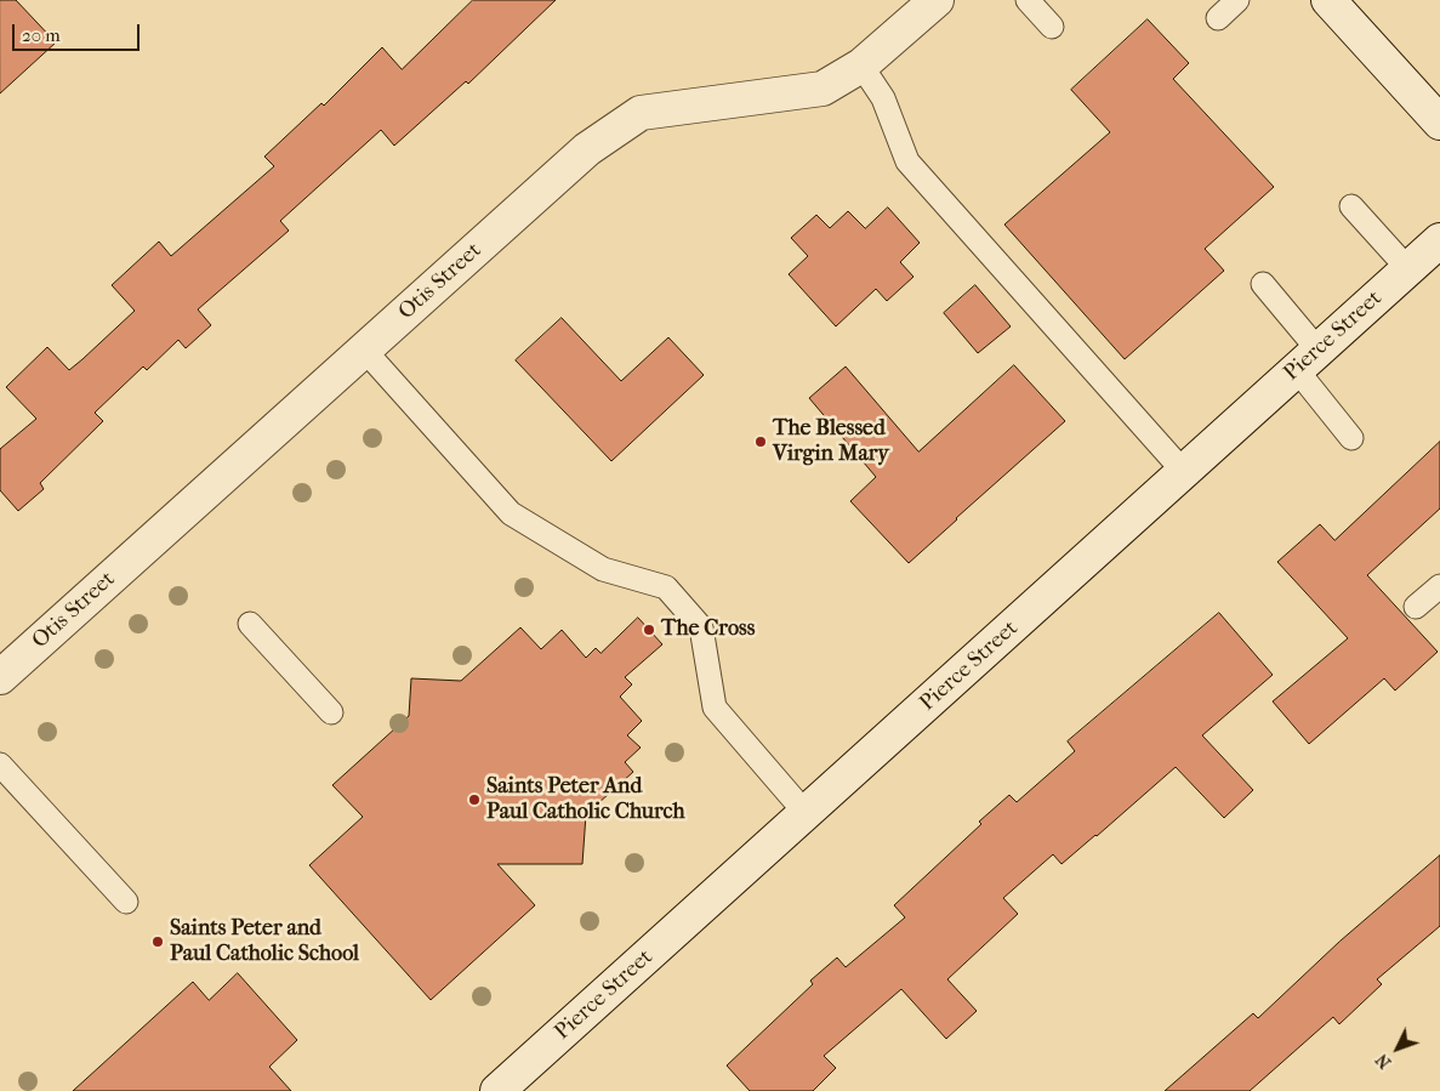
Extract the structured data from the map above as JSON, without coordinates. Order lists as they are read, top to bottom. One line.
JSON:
{"streets":{"street":["Otis Street","Pierce Street"]},"places":["The Blessed Virgin Mary","The Cross","Saints Peter And Paul Catholic Church","Saints Peter and Paul Catholic School"],"scale_bar":"20 m","north":"bottom left"}
